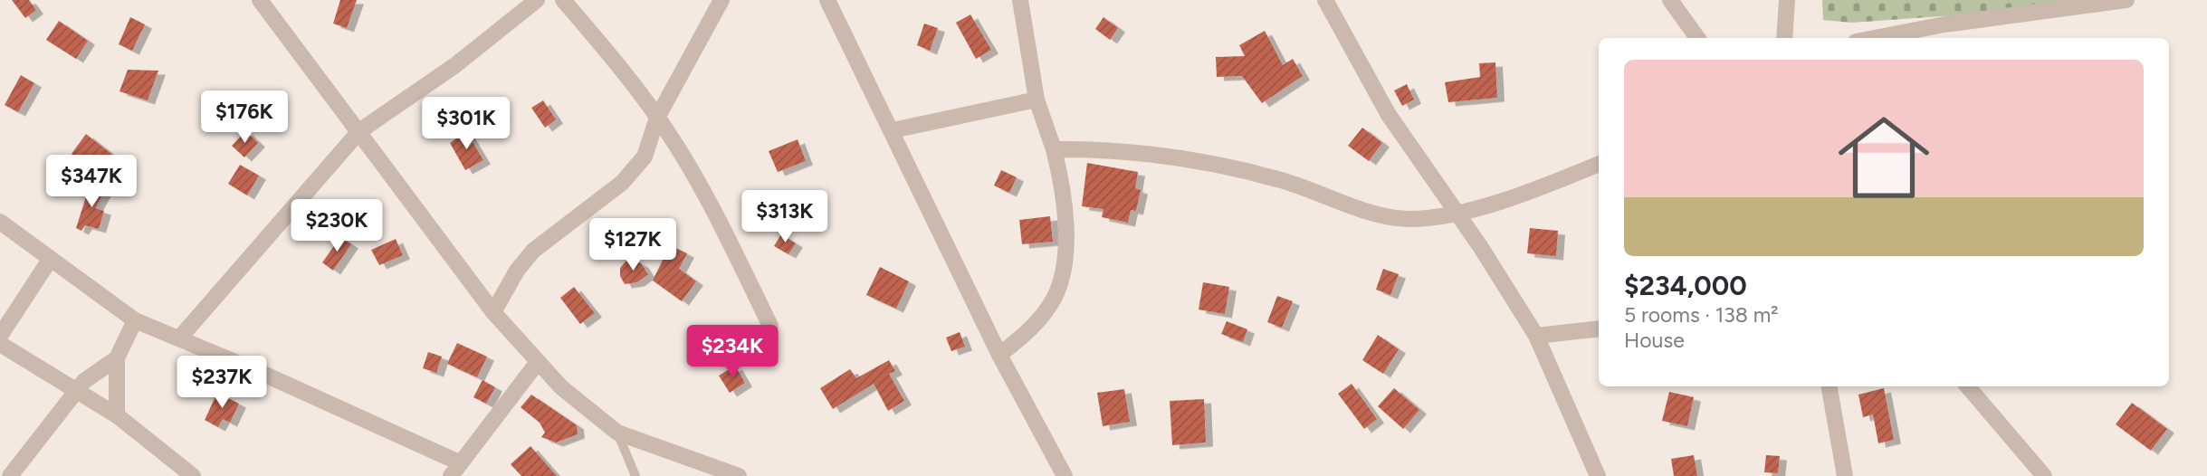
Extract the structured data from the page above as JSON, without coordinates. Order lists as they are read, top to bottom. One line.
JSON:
{"page":{"list":[{"name":"$234,000","note":"5 rooms · 138 m² · House"}],"price":["$176K","$301K","$347K","$313K","$230K","$127K","$234K","$237K"]}}
